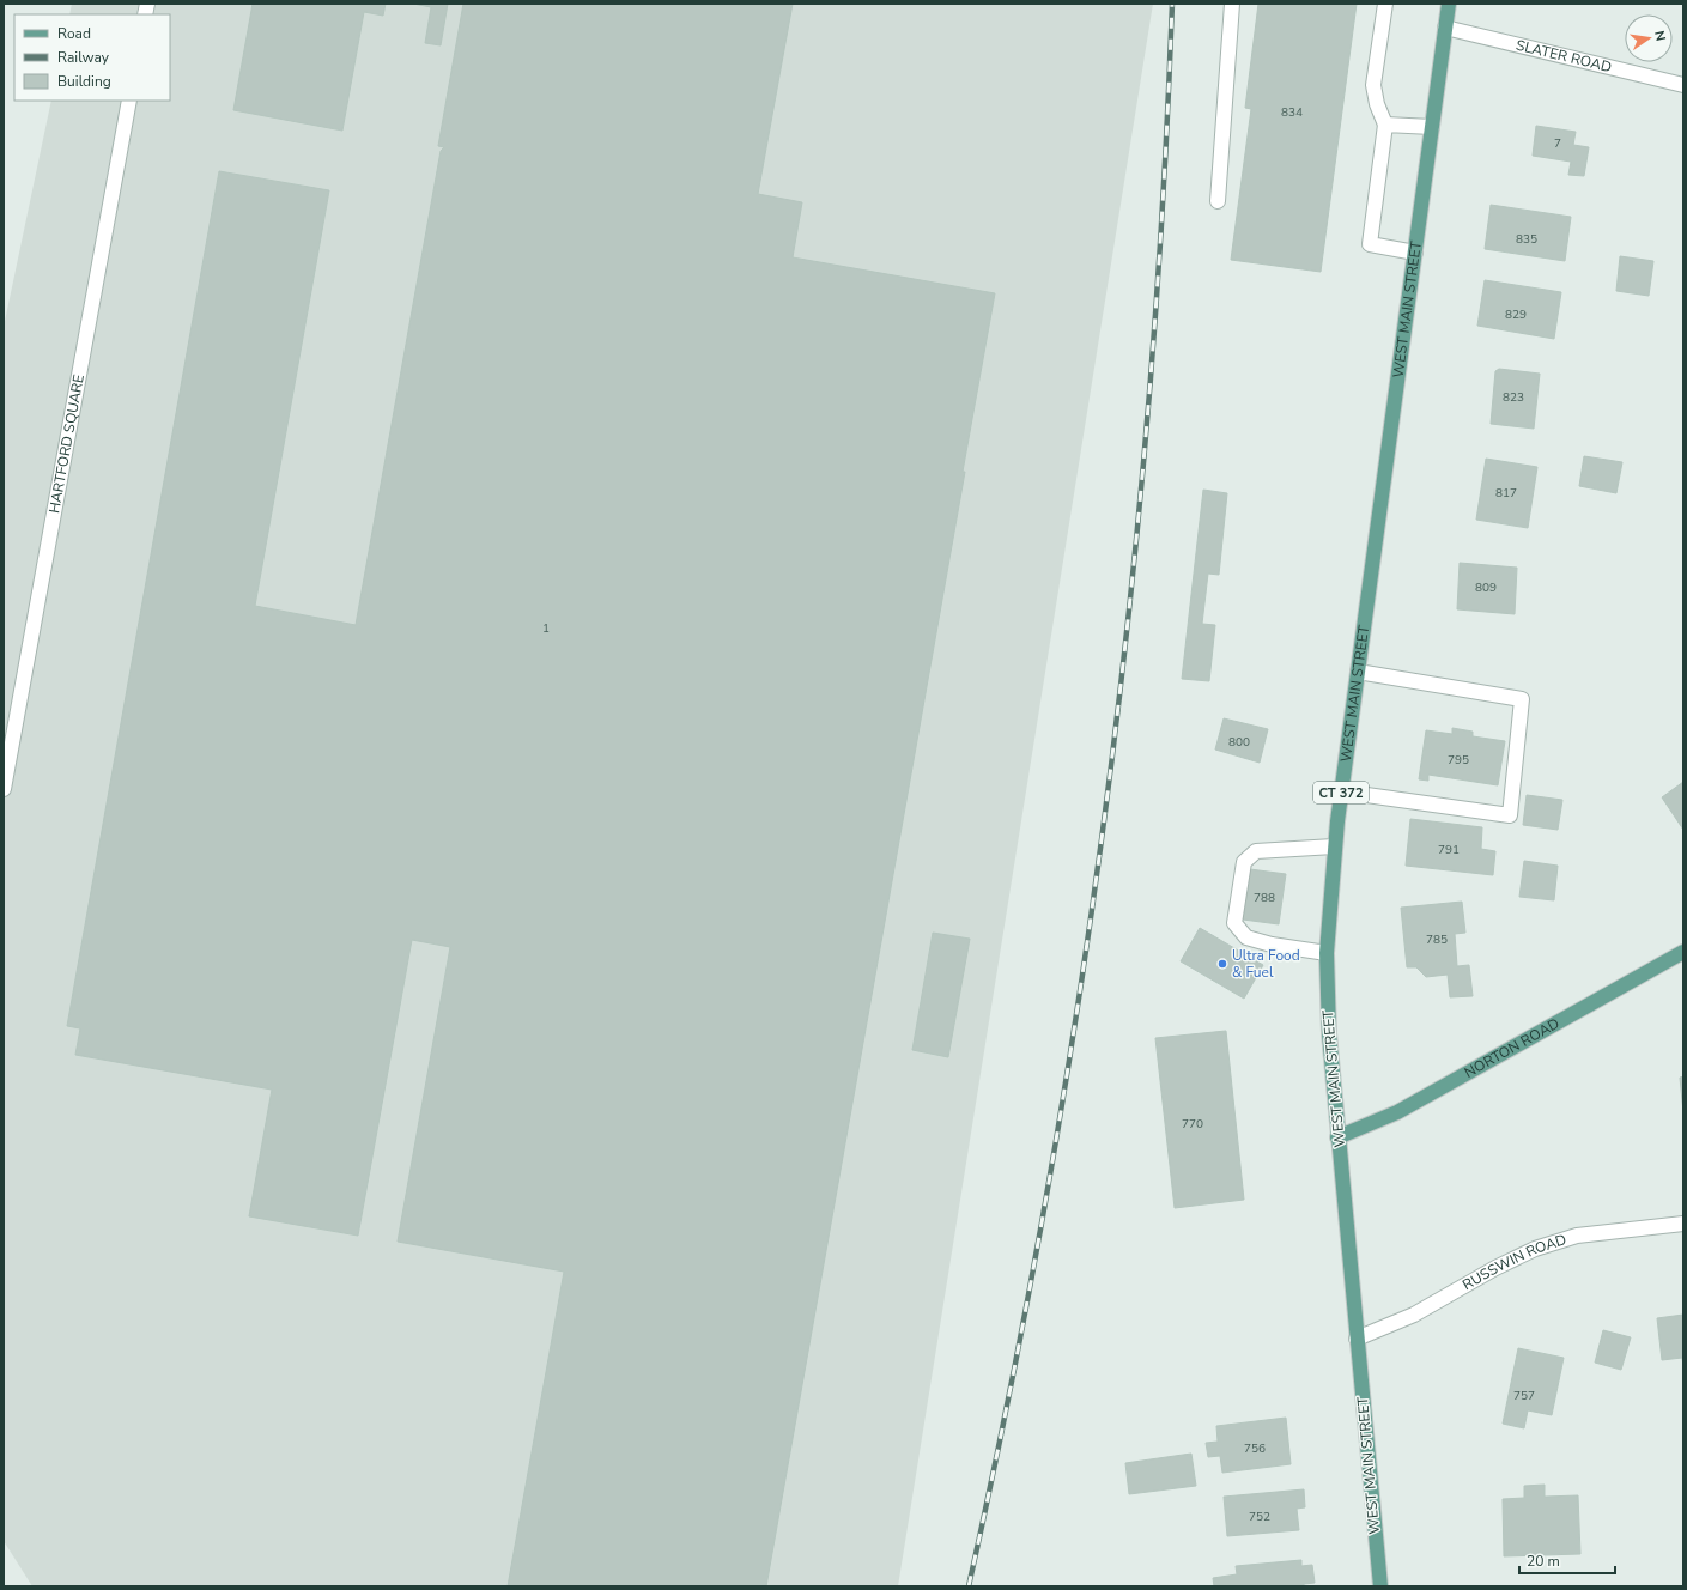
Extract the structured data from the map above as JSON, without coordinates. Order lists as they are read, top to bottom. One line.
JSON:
{"streets":{"main road":["WEST MAIN STREET","CT 372","NORTON ROAD"],"street":["SLATER ROAD","HARTFORD SQUARE","RUSSWIN ROAD"]},"crossings":[["SLATER ROAD","WEST MAIN STREET"],["WEST MAIN STREET","NORTON ROAD"],["WEST MAIN STREET","RUSSWIN ROAD"]],"places":["Ultra Food & Fuel"],"house_numbers":["834","7","835","829","823","817","809","1","800","795","791","788","785","770","757","756","752"],"legend":["Road","Railway","Building"],"scale_bar":"20 m","north":"right"}
